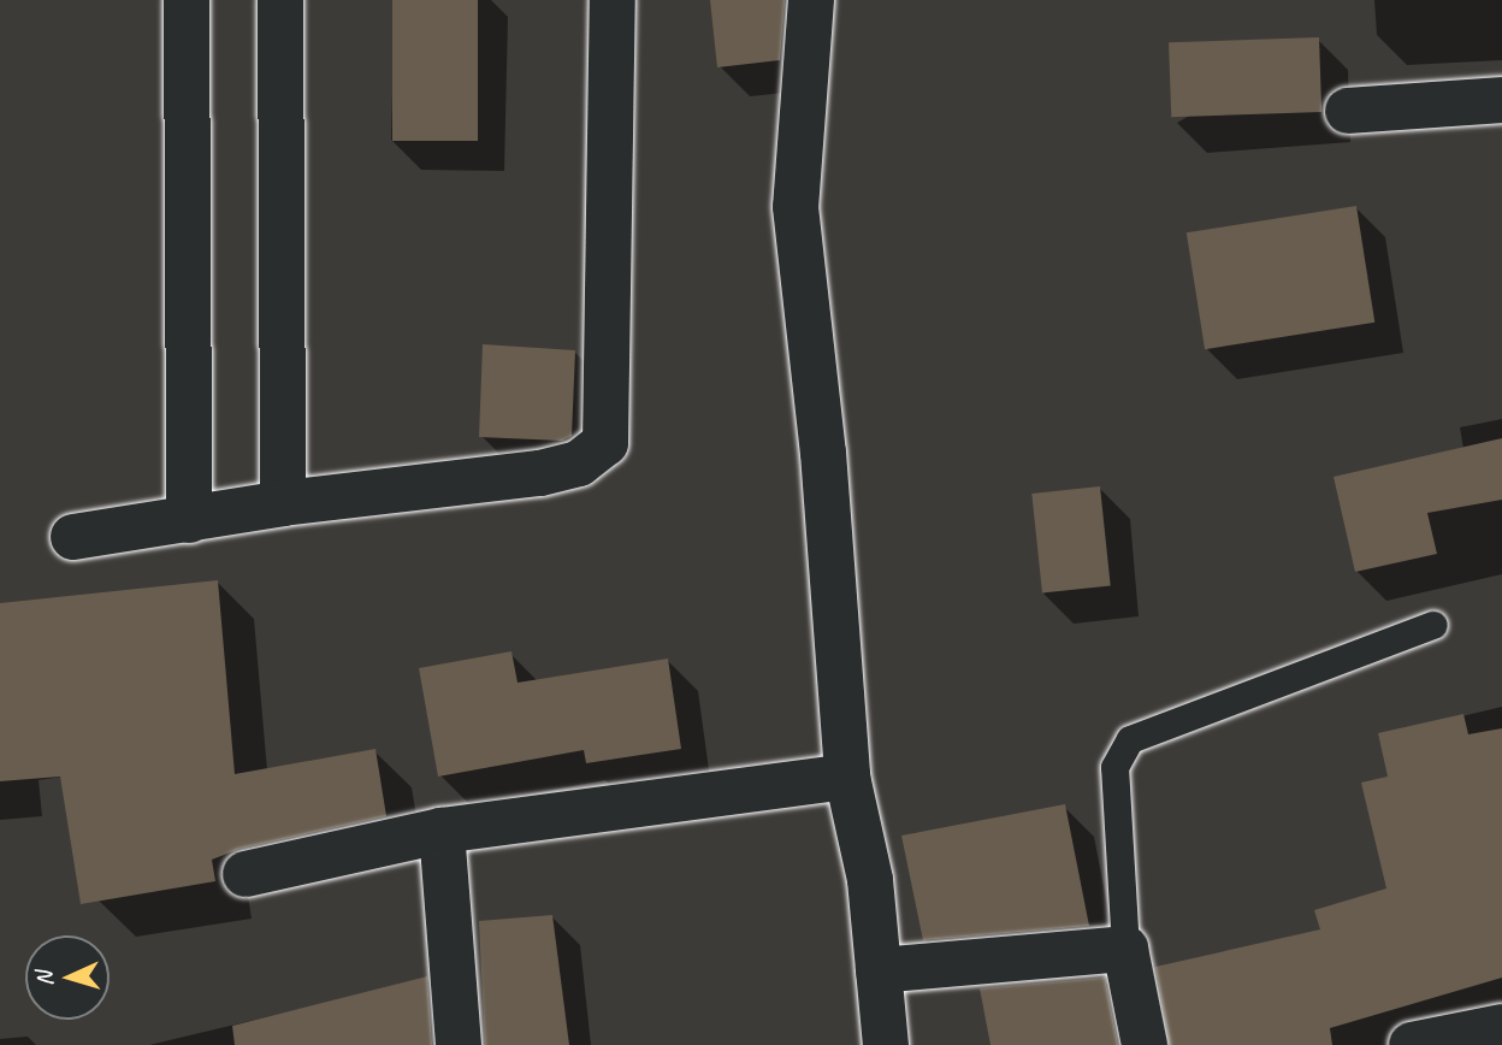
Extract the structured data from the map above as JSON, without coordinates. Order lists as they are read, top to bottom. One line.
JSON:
{"north":"left"}
